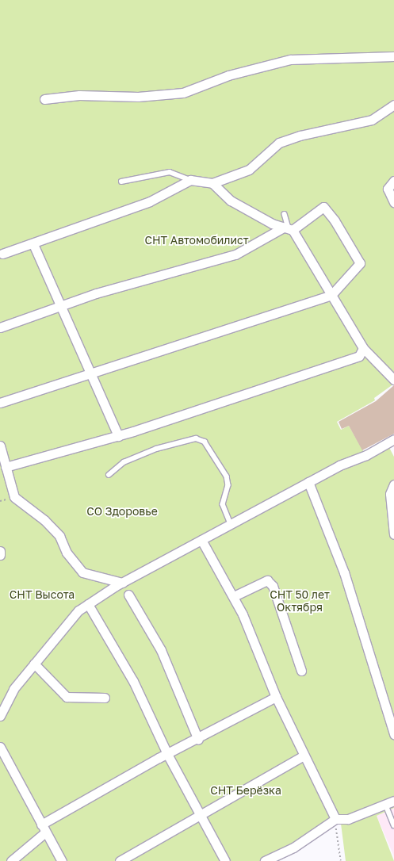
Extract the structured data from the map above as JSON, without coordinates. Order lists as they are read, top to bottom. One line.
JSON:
{"parks":["СНТ Автомобилист","СО Здоровье","СНТ Высота","СНТ 50 лет Октября","СНТ Берёзка"]}
